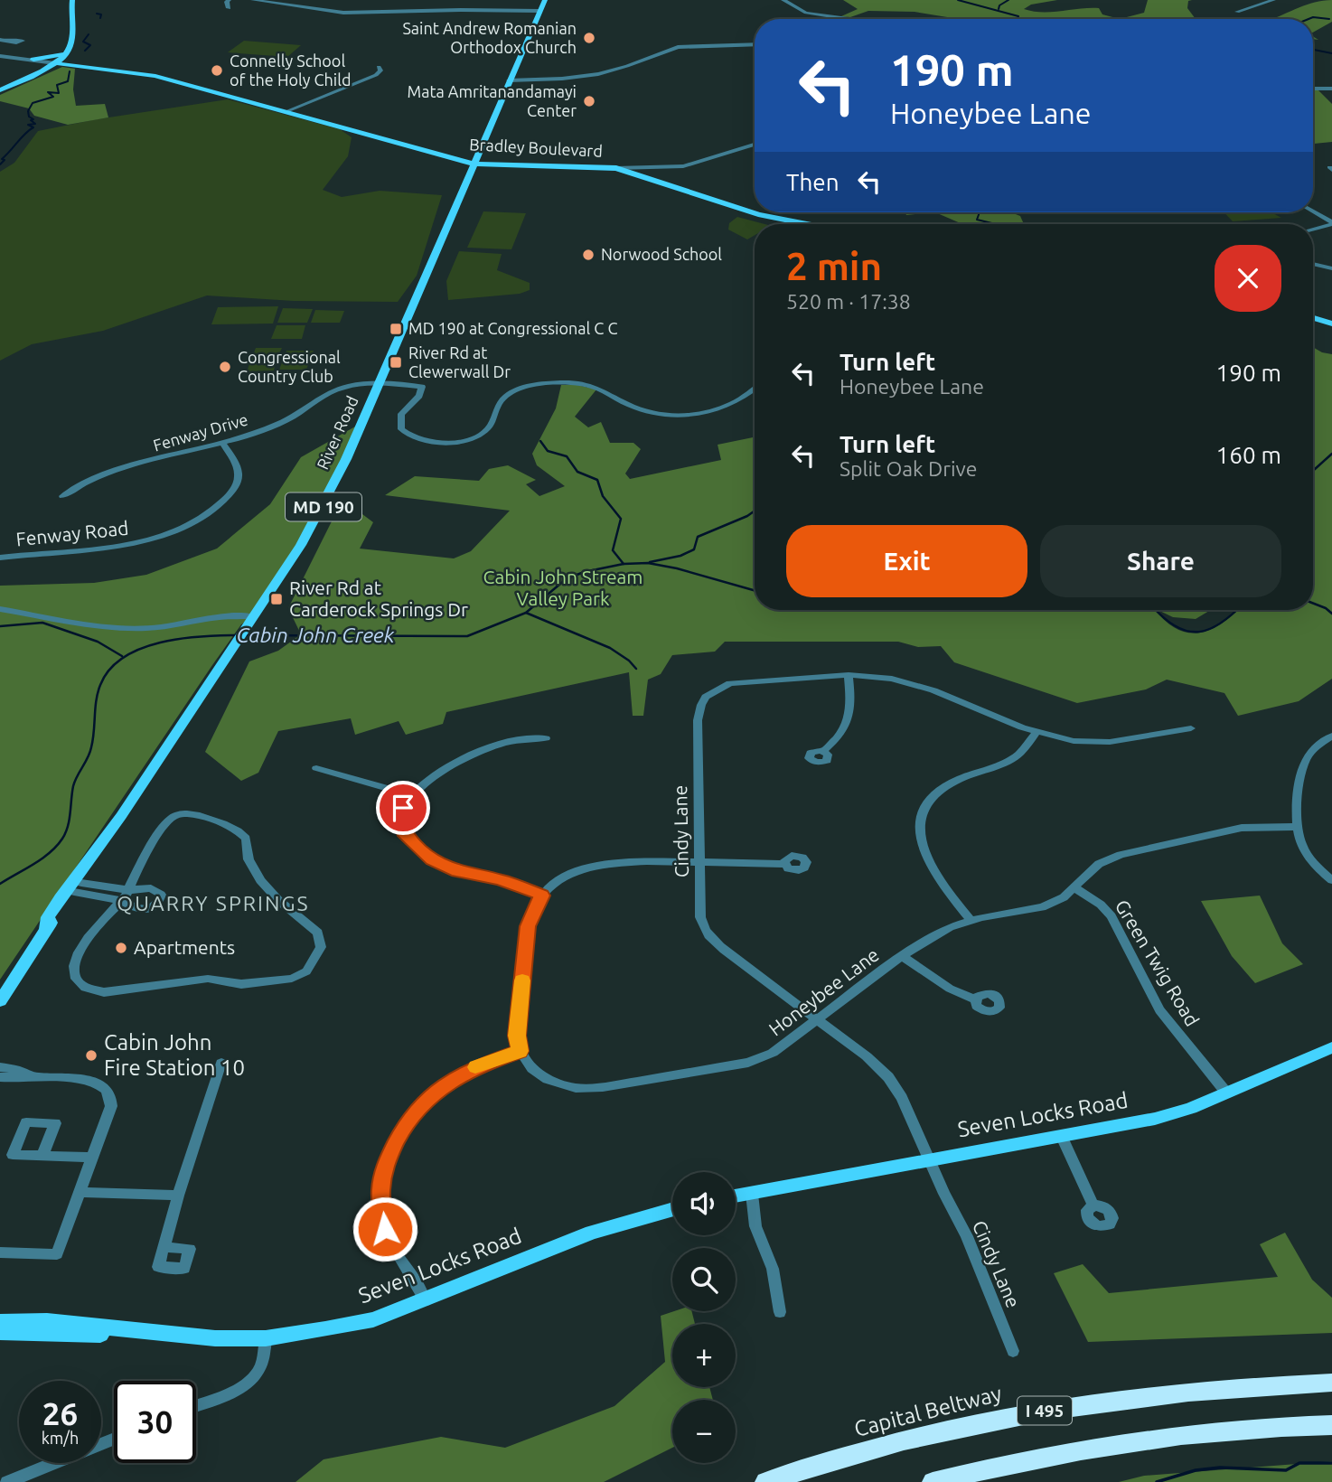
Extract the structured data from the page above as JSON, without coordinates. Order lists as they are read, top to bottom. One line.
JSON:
{"streets":{"highway":["I 495","Capital Beltway"],"main road":["Bradley Boulevard","River Road","MD 190","Seven Locks Road"],"street":["Fenway Drive","Fenway Road","Cindy Lane","Green Twig Road","Honeybee Lane"]},"crossings":[["Bradley Boulevard","River Road"],["Fenway Drive","River Road"],["Fenway Drive","Fenway Road"],["Cindy Lane","Honeybee Lane"],["Cindy Lane","Seven Locks Road"],["Green Twig Road","Honeybee Lane"],["Green Twig Road","Seven Locks Road"]],"districts":["QUARRY SPRINGS"],"water":["Cabin John Creek"],"parks":["Cabin John Stream Valley Park"],"places":{"other":["Saint Andrew Romanian Orthodox Church","Connelly School of the Holy Child","Mata Amritanandamayi Center","Norwood School","Congressional Country Club","Apartments","Cabin John Fire Station 10"],"transit":["MD 190 at Congressional C C","River Rd at Clewerwall Dr","River Rd at Carderock Springs Dr"]},"page":{"turn":["190 m","Honeybee Lane"],"then":"Then","heading":["2 min","520 m · 17:38"],"list":[{"name":"Turn left","note":"Honeybee Lane","value":"190 m"},{"name":"Turn left","note":"Split Oak Drive","value":"160 m"}],"buttons":["Exit","Share"],"map_buttons":["+","−"],"speed":"26 km/h","limit":"30"}}
